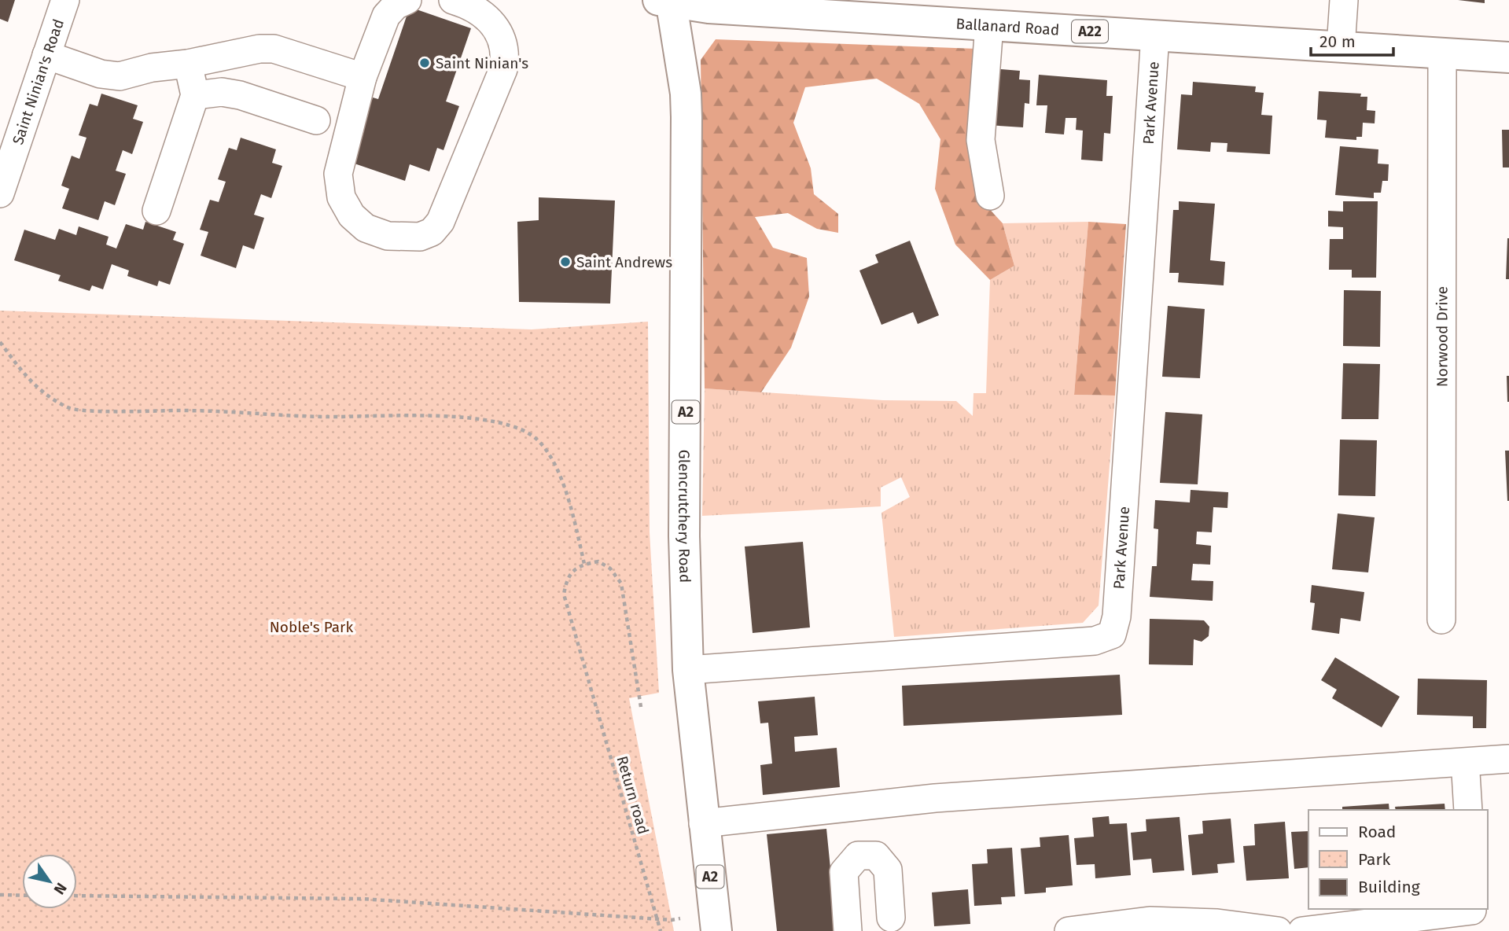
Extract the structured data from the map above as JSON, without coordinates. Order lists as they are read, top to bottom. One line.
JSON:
{"streets":{"main road":["Ballanard Road","A22","A2","Glencrutchery Road"],"street":["Saint Ninian's Road","Park Avenue","Norwood Drive"],"path":["Return road"]},"crossings":[["Ballanard Road","Park Avenue"],["Ballanard Road","Norwood Drive"],["Ballanard Road","Glencrutchery Road"],["Park Avenue","Glencrutchery Road"]],"parks":["Noble's Park"],"places":["Saint Ninian's","Saint Andrews"],"legend":["Road","Park","Building"],"scale_bar":"20 m","north":"bottom right"}
